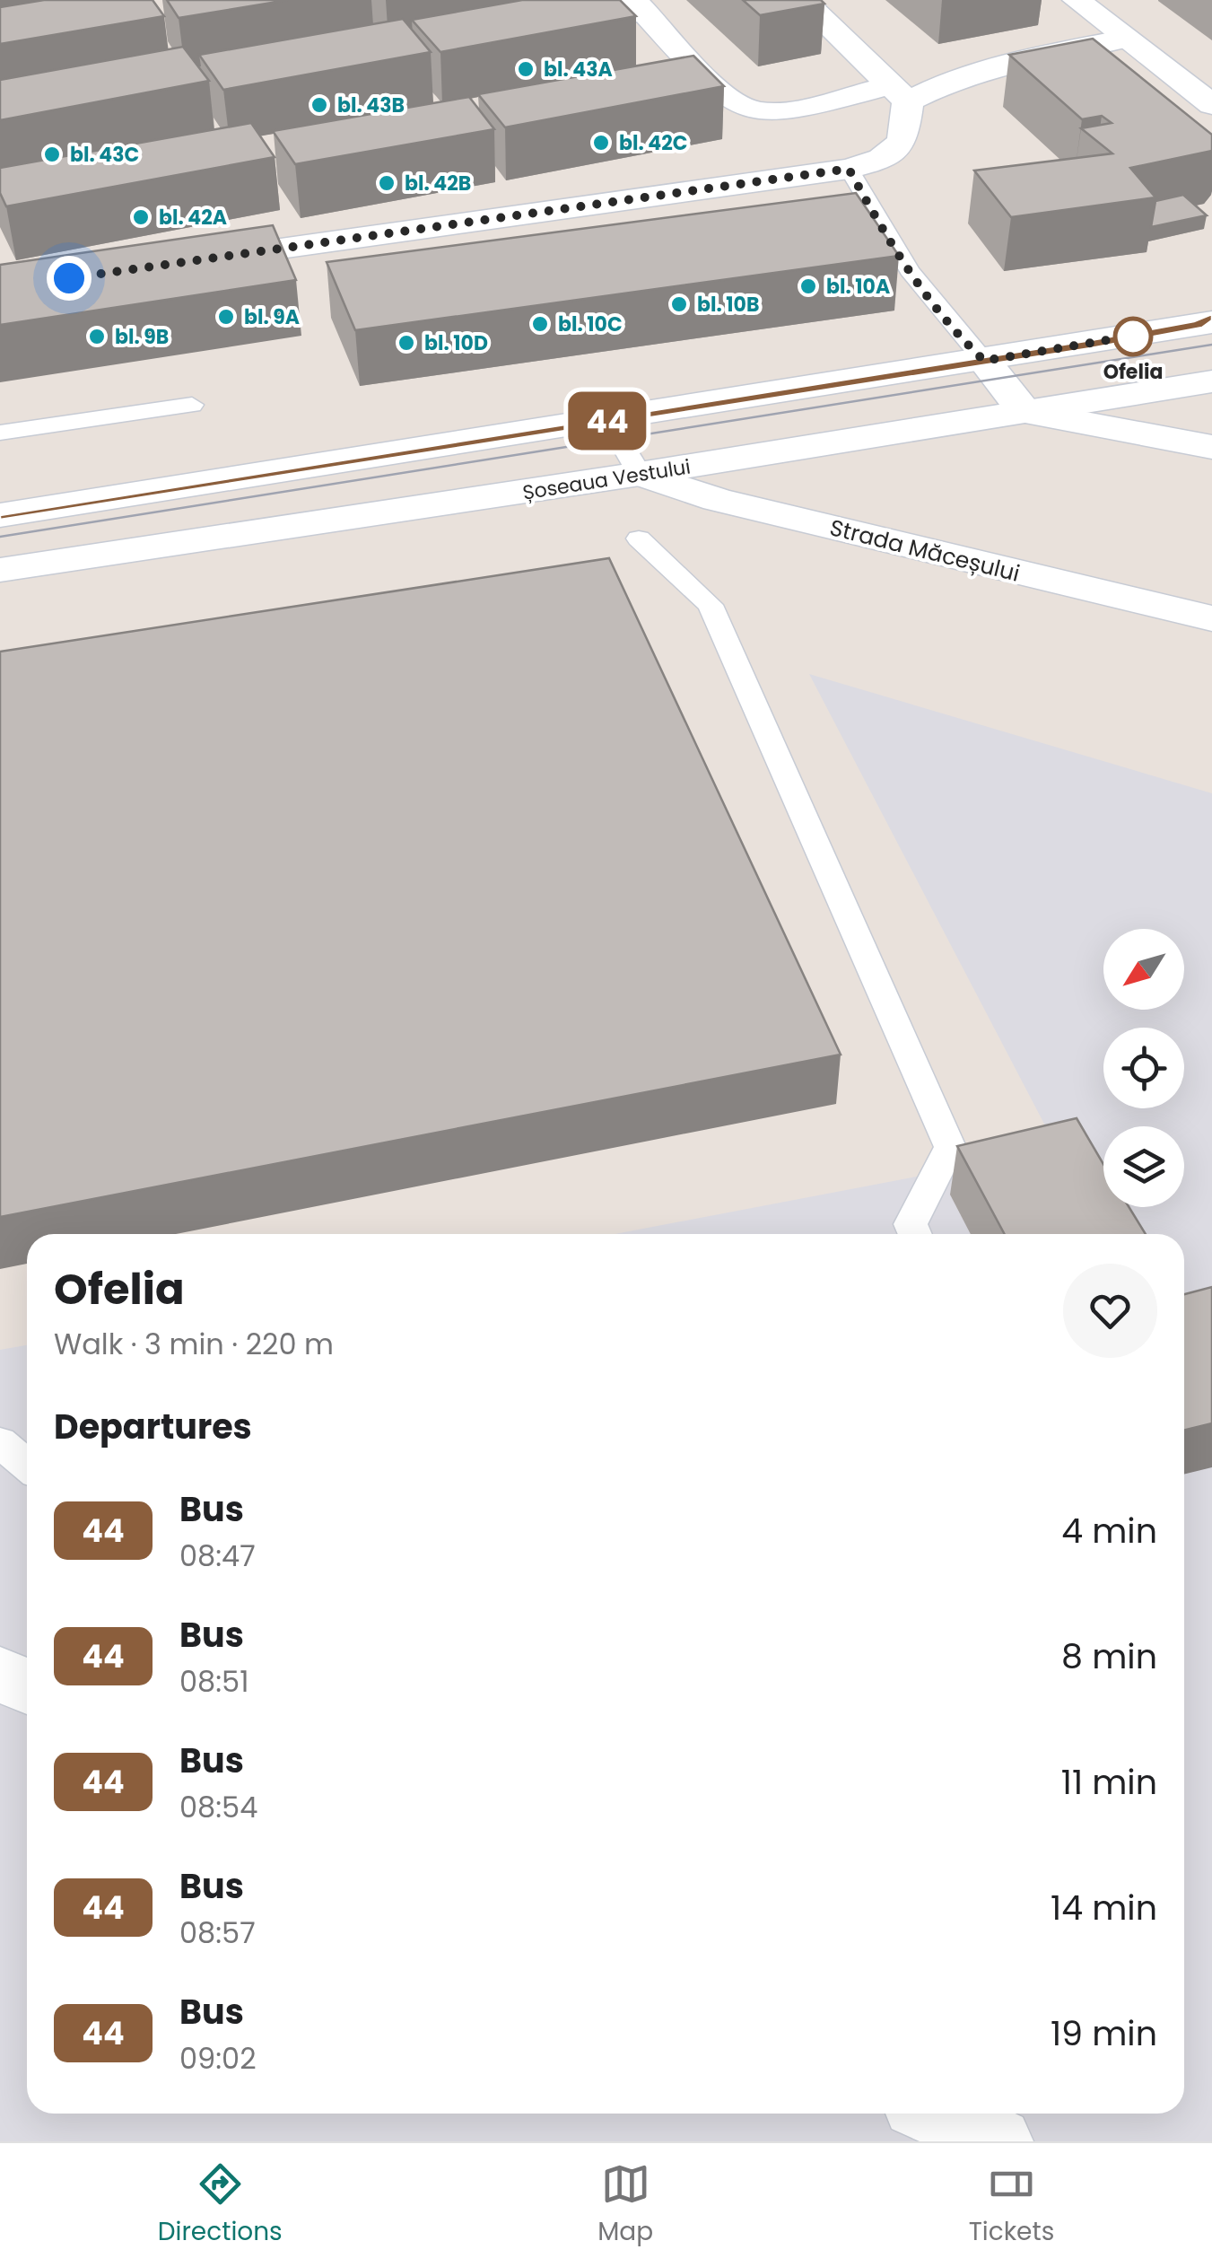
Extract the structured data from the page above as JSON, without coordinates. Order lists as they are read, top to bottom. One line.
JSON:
{"streets":{"street":["Șoseaua Vestului","Strada Măceșului"]},"crossings":[["Șoseaua Vestului","Strada Măceșului"]],"places":["bl. 43A","bl. 43B","bl. 42C","bl. 43C","bl. 42B","bl. 42A","bl. 10A","bl. 10B","bl. 9A","bl. 10C","bl. 9B","Ofelia","bl. 10D"],"lines":["bus line 44"],"north":"bottom left","page":{"on_map":"44","heading":[["Ofelia","Walk · 3 min · 220 m"],"Departures"],"list":[{"mark":"44","name":"Bus","note":"08:47","value":"4 min"},{"mark":"44","name":"Bus","note":"08:51","value":"8 min"},{"mark":"44","name":"Bus","note":"08:54","value":"11 min"},{"mark":"44","name":"Bus","note":"08:57","value":"14 min"},{"mark":"44","name":"Bus","note":"09:02","value":"19 min"}],"tabs":["Directions","Map","Tickets"]}}
